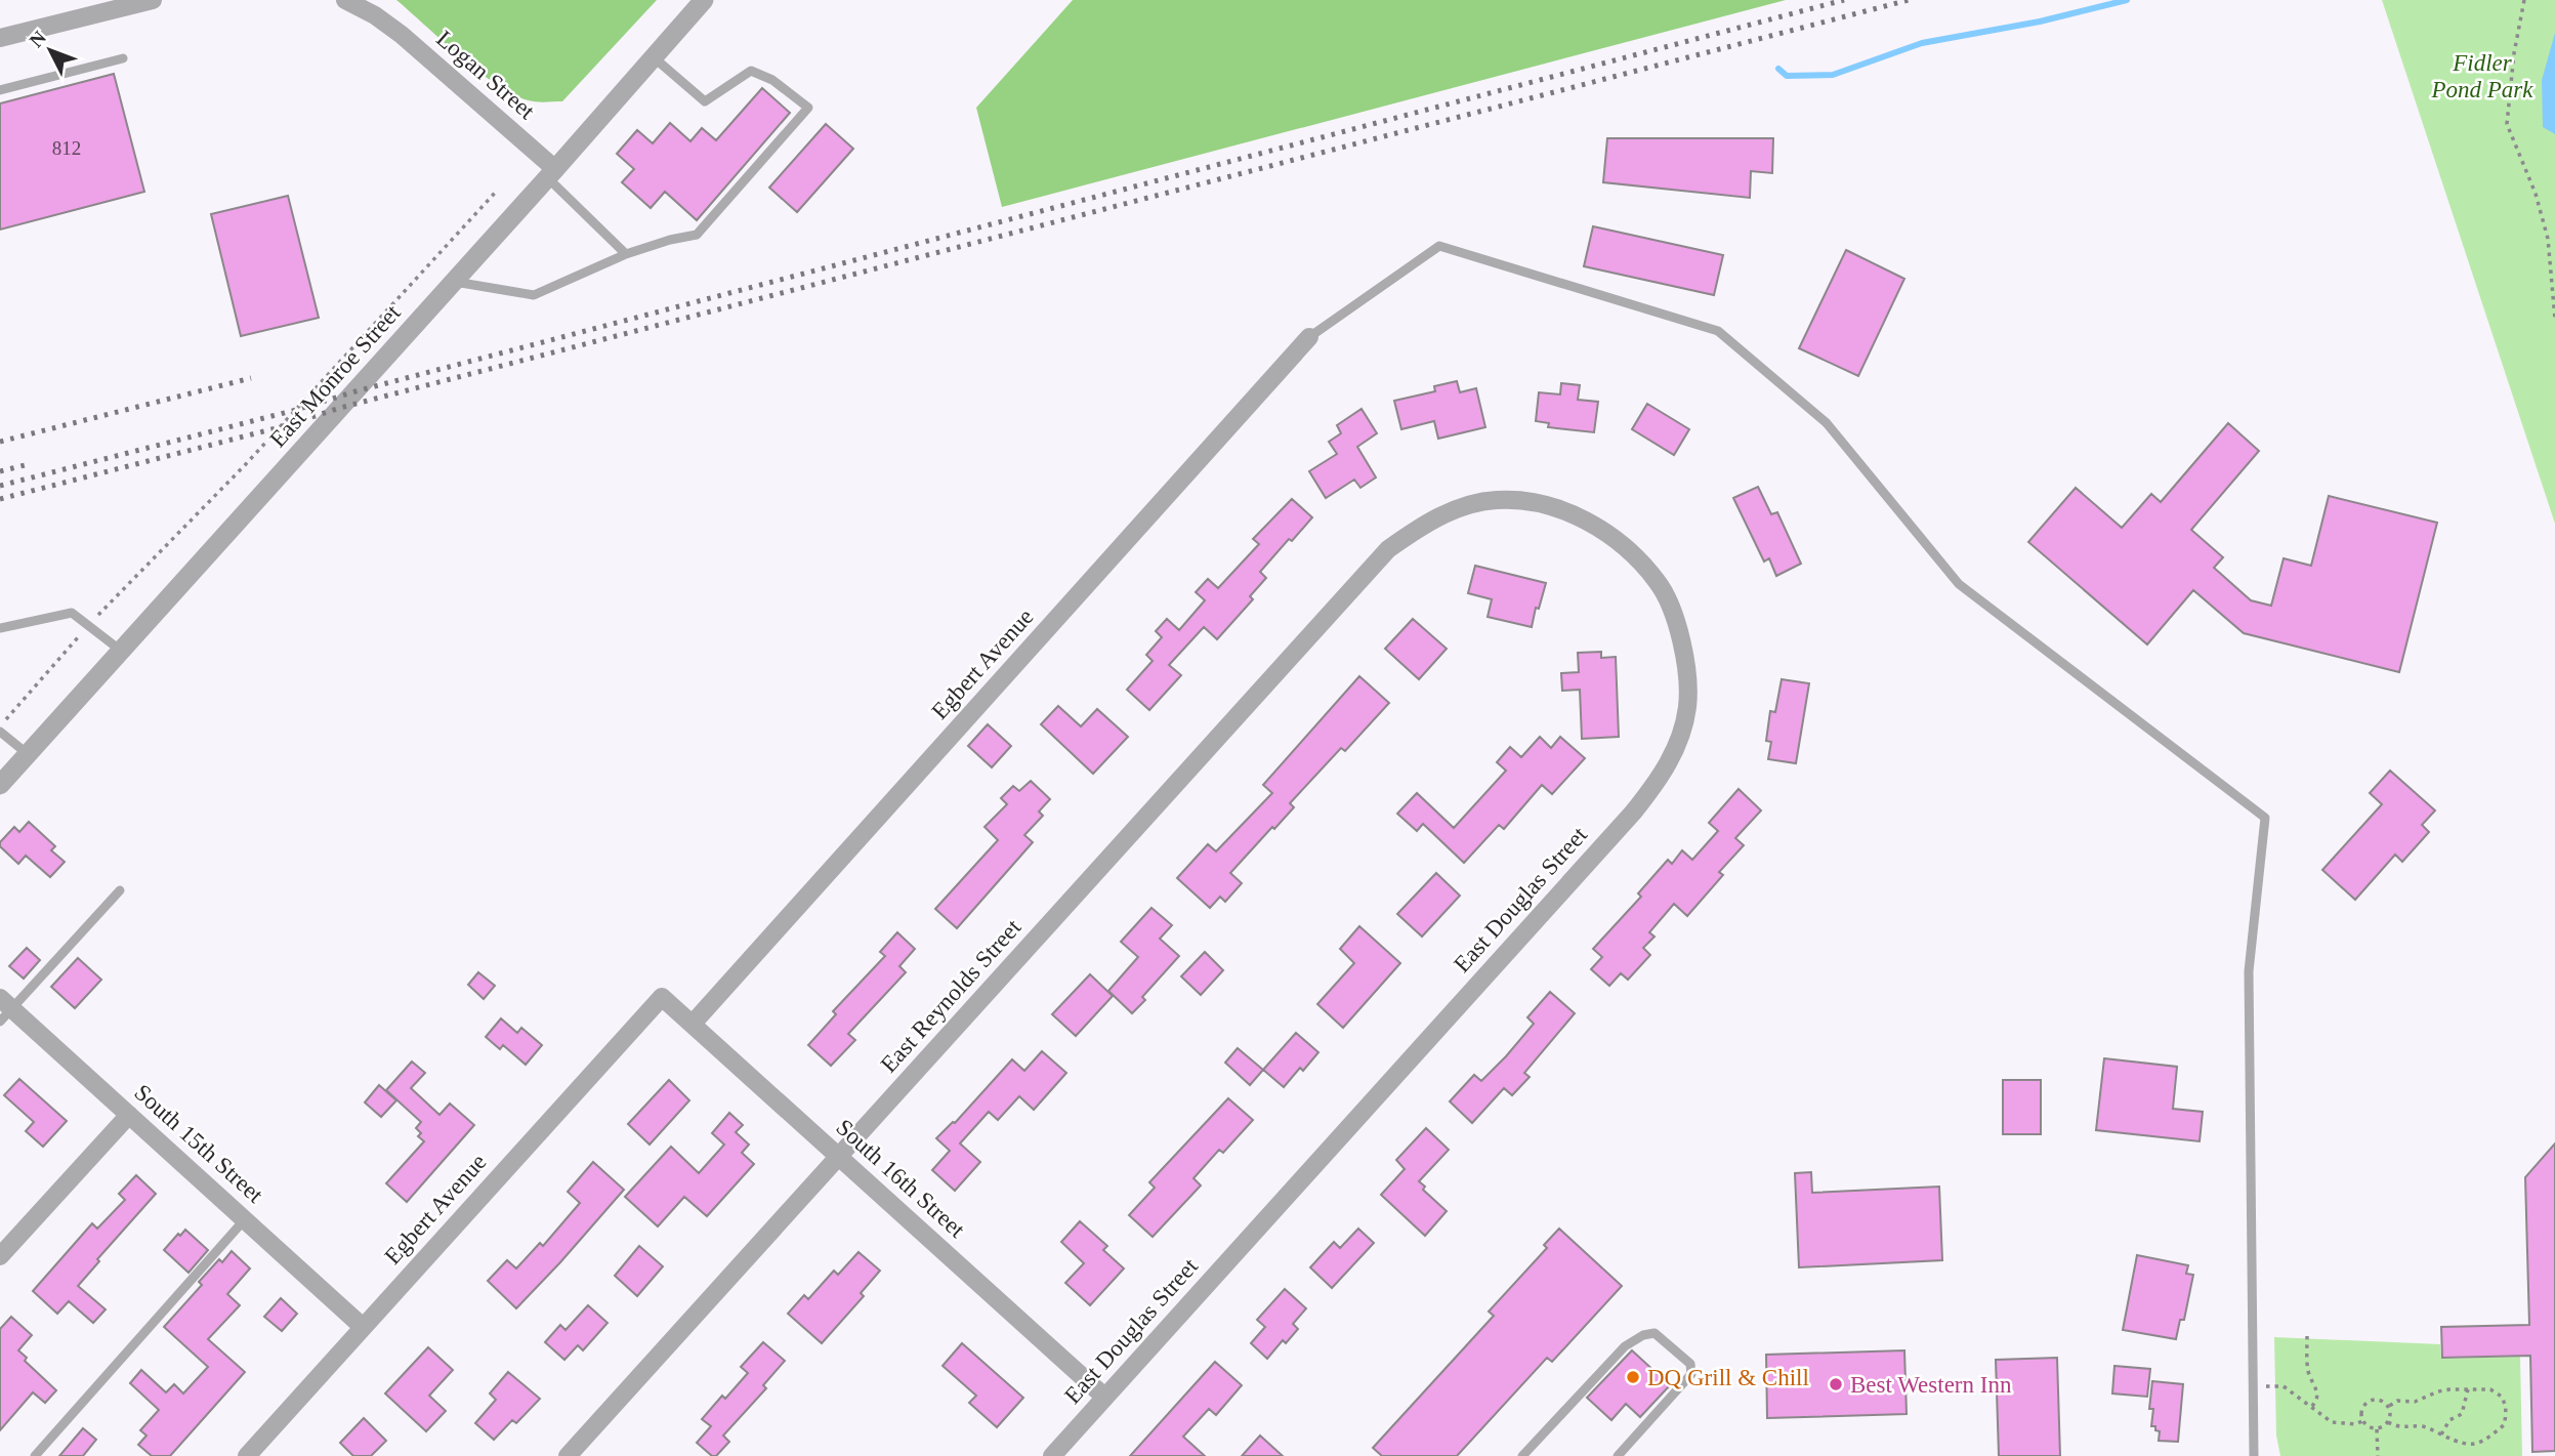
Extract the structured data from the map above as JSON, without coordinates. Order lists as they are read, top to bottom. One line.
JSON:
{"streets":{"street":["Logan Street","East Monroe Street","Egbert Avenue","East Douglas Street","East Reynolds Street","South 15th Street","South 16th Street"]},"crossings":[["Logan Street","East Monroe Street"],["Egbert Avenue","South 15th Street"],["Egbert Avenue","South 16th Street"],["East Douglas Street","East Reynolds Street"],["East Douglas Street","South 16th Street"],["East Reynolds Street","South 16th Street"]],"parks":["Fidler Pond Park"],"places":["DQ Grill & Chill","Best Western Inn"],"house_numbers":["812"],"north":"top left"}
